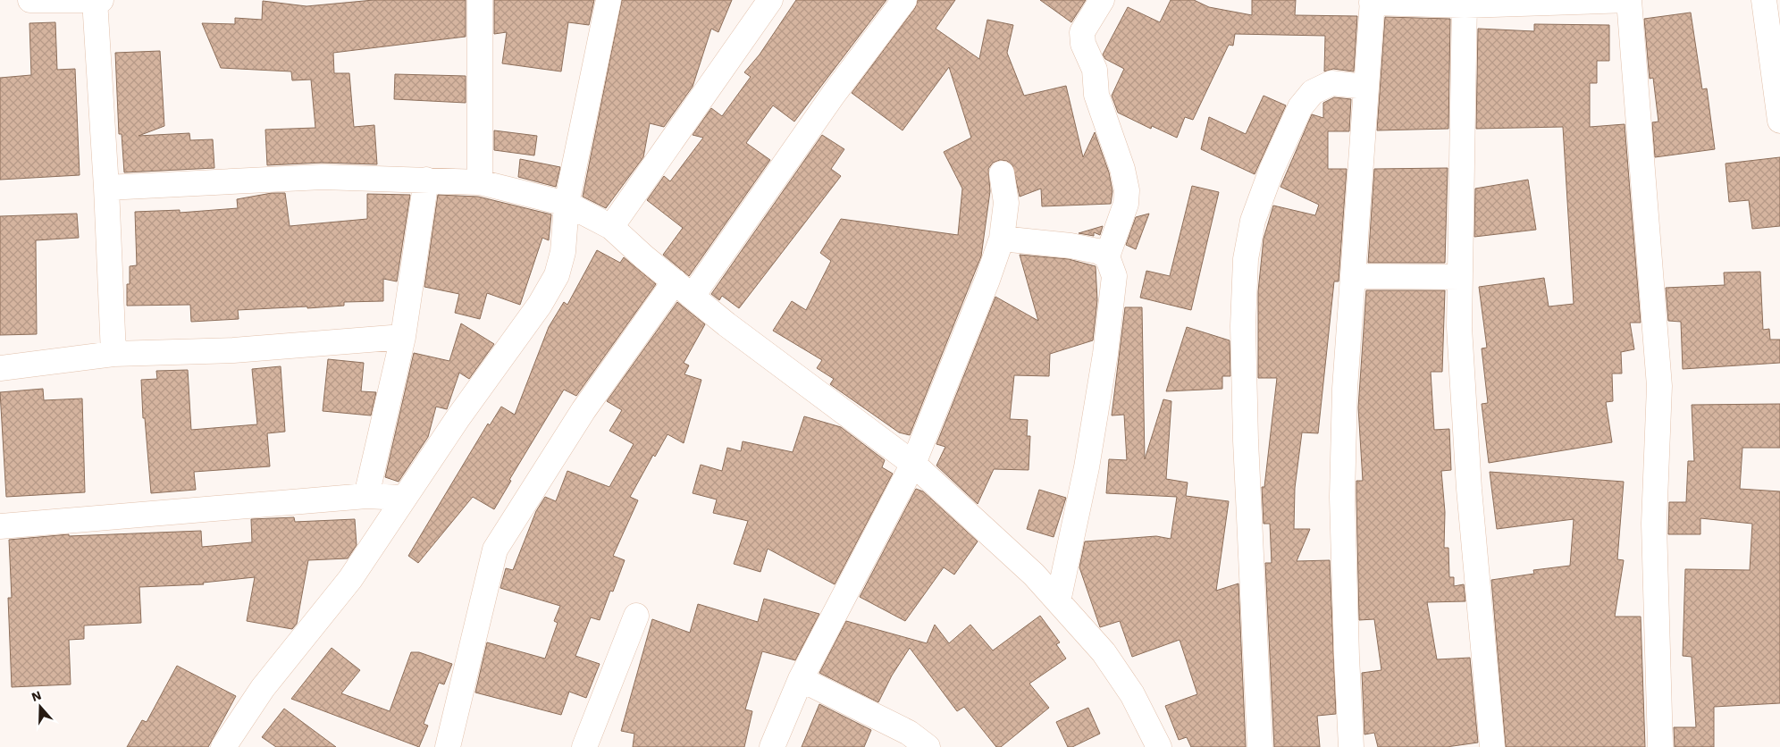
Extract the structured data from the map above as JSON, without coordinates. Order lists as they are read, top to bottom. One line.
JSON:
{"north":"top"}
